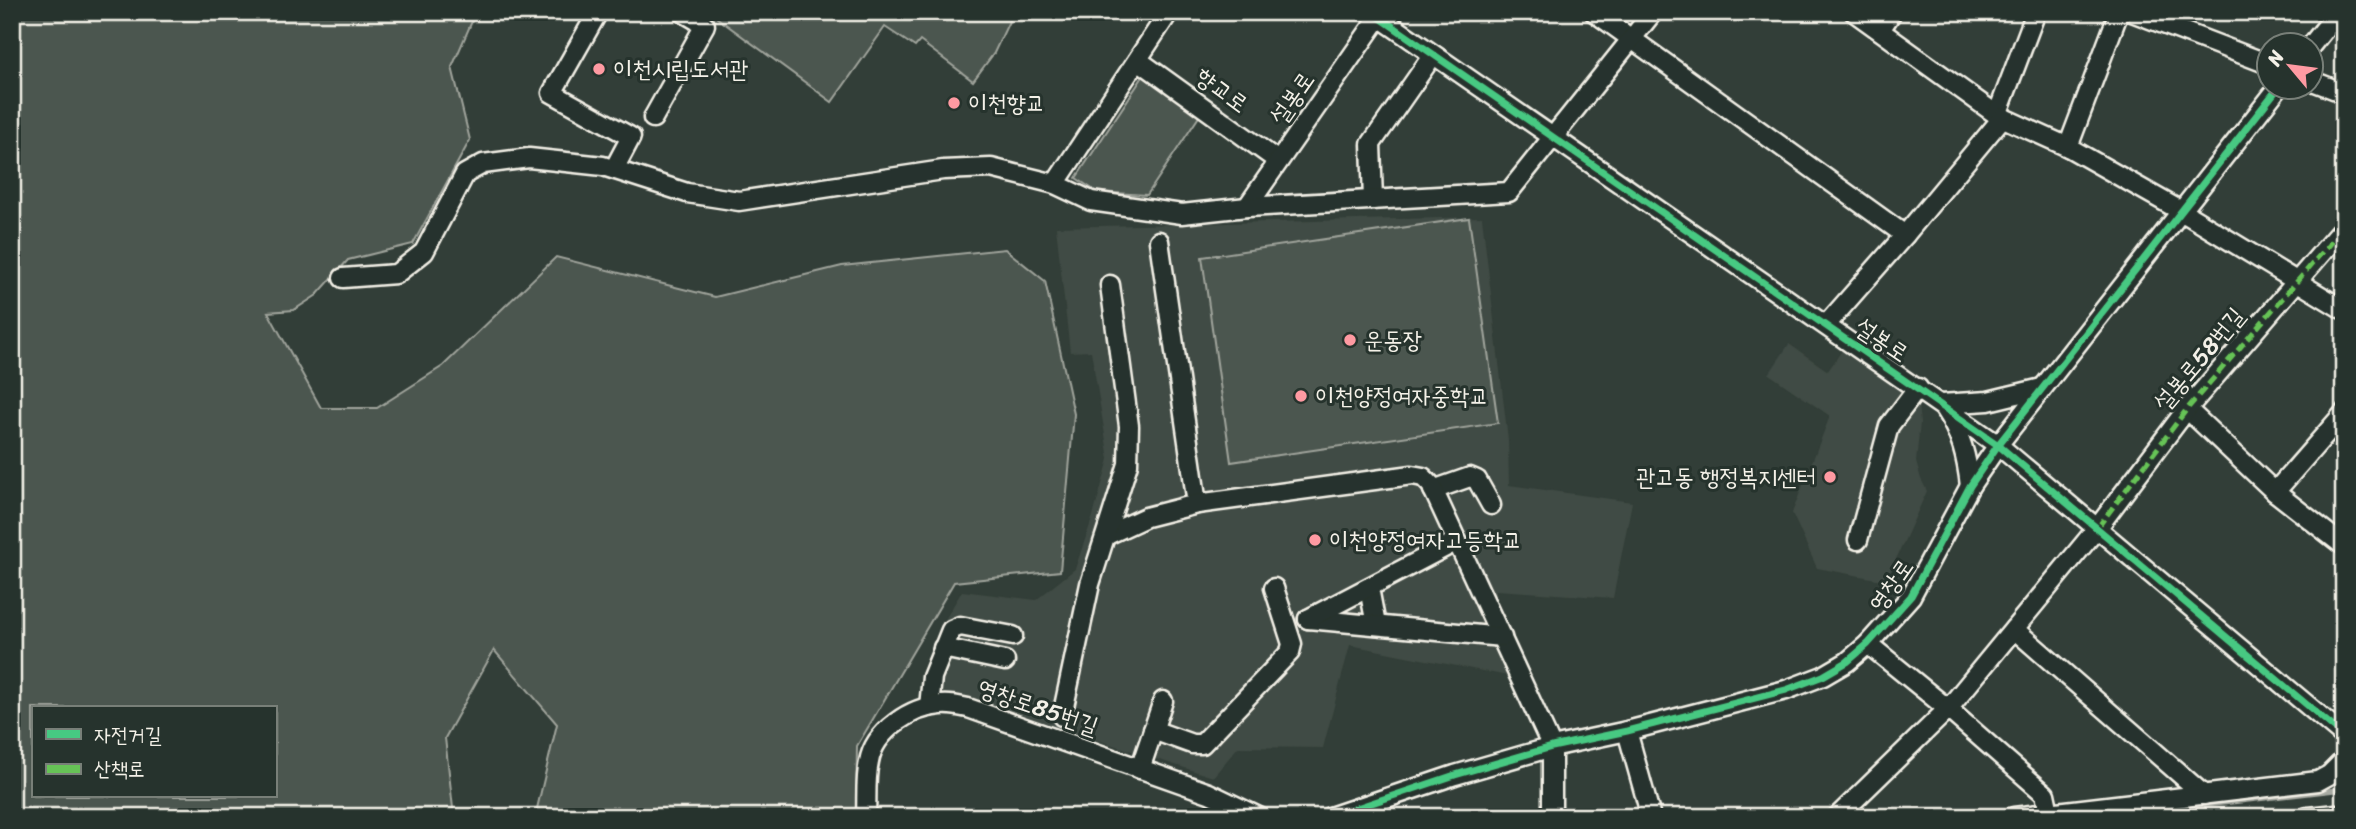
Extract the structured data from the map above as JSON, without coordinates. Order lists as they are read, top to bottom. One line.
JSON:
{"streets":{"street":["향교로","설봉로","설봉로58번길","영창로","영창로85번길"]},"crossings":[["향교로","설봉로"],["설봉로","설봉로58번길"],["설봉로","영창로"]],"places":["이천시립도서관","이천향교","운동장","이천양정여자중학교","관고동 행정복지센터","이천양정여자고등학교"],"legend":["자전거길","산책로"],"north":"top left"}
